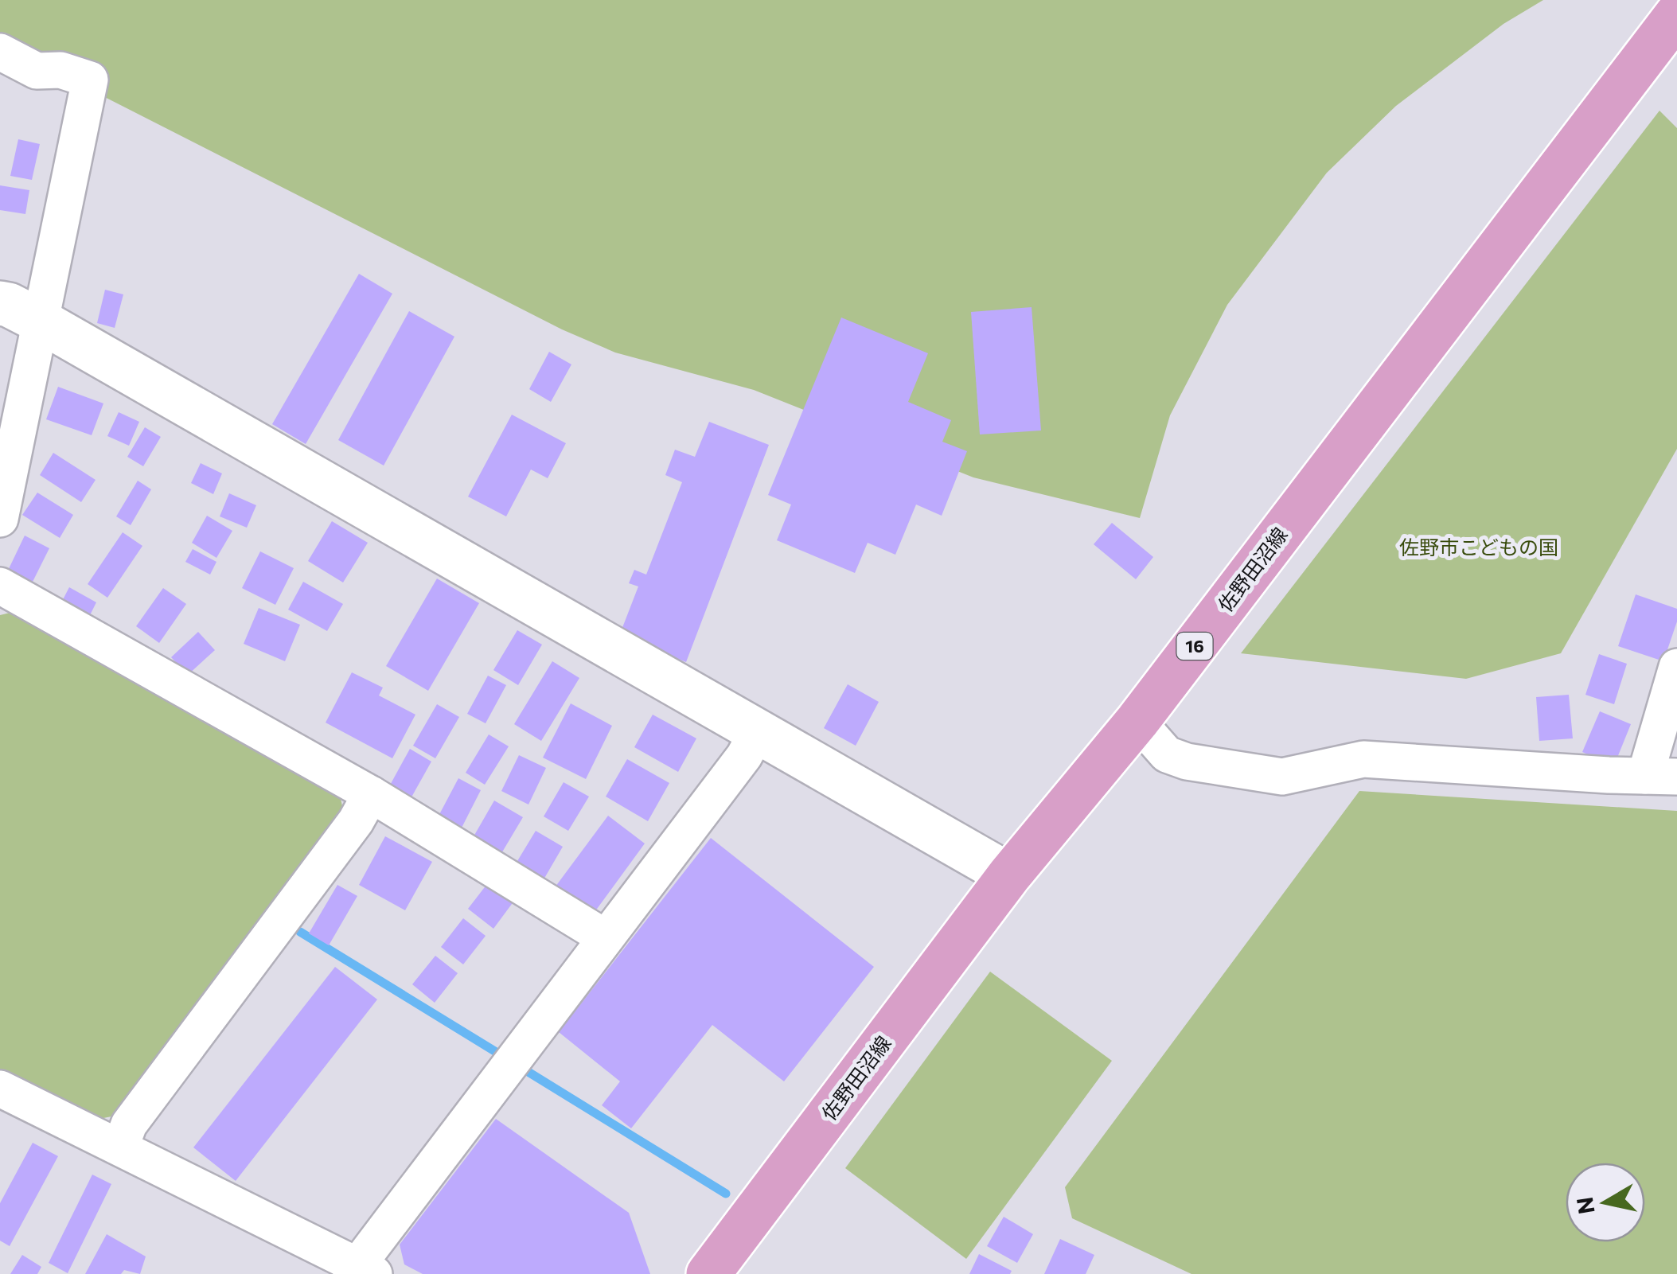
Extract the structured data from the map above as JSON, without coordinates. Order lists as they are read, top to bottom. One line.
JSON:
{"streets":{"main road":["佐野田沼線","16"]},"parks":["佐野市こどもの国"],"north":"left"}
